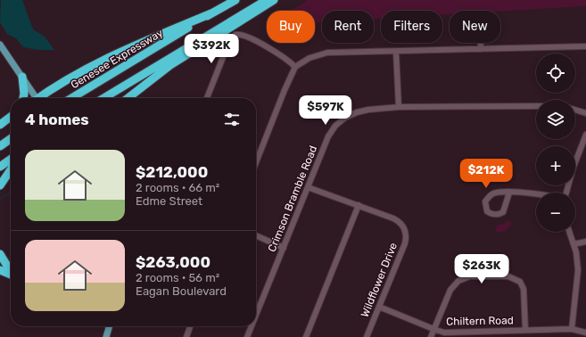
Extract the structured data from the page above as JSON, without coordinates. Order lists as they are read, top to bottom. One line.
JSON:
{"streets":{"highway":["Genesee Expressway"],"street":["Crimson Bramble Road","Wildflower Drive","Chiltern Road"]},"crossings":[["Crimson Bramble Road","Wildflower Drive"],["Wildflower Drive","Chiltern Road"]],"page":{"chip":["Buy","Rent","Filters","New"],"price":["$392K","$597K","$212K","$263K"],"map_buttons":["+","−"],"heading":"4 homes","list":[{"name":"$212,000","note":"2 rooms · 66 m² · Edme Street"},{"name":"$263,000","note":"2 rooms · 56 m² · Eagan Boulevard"}]}}
